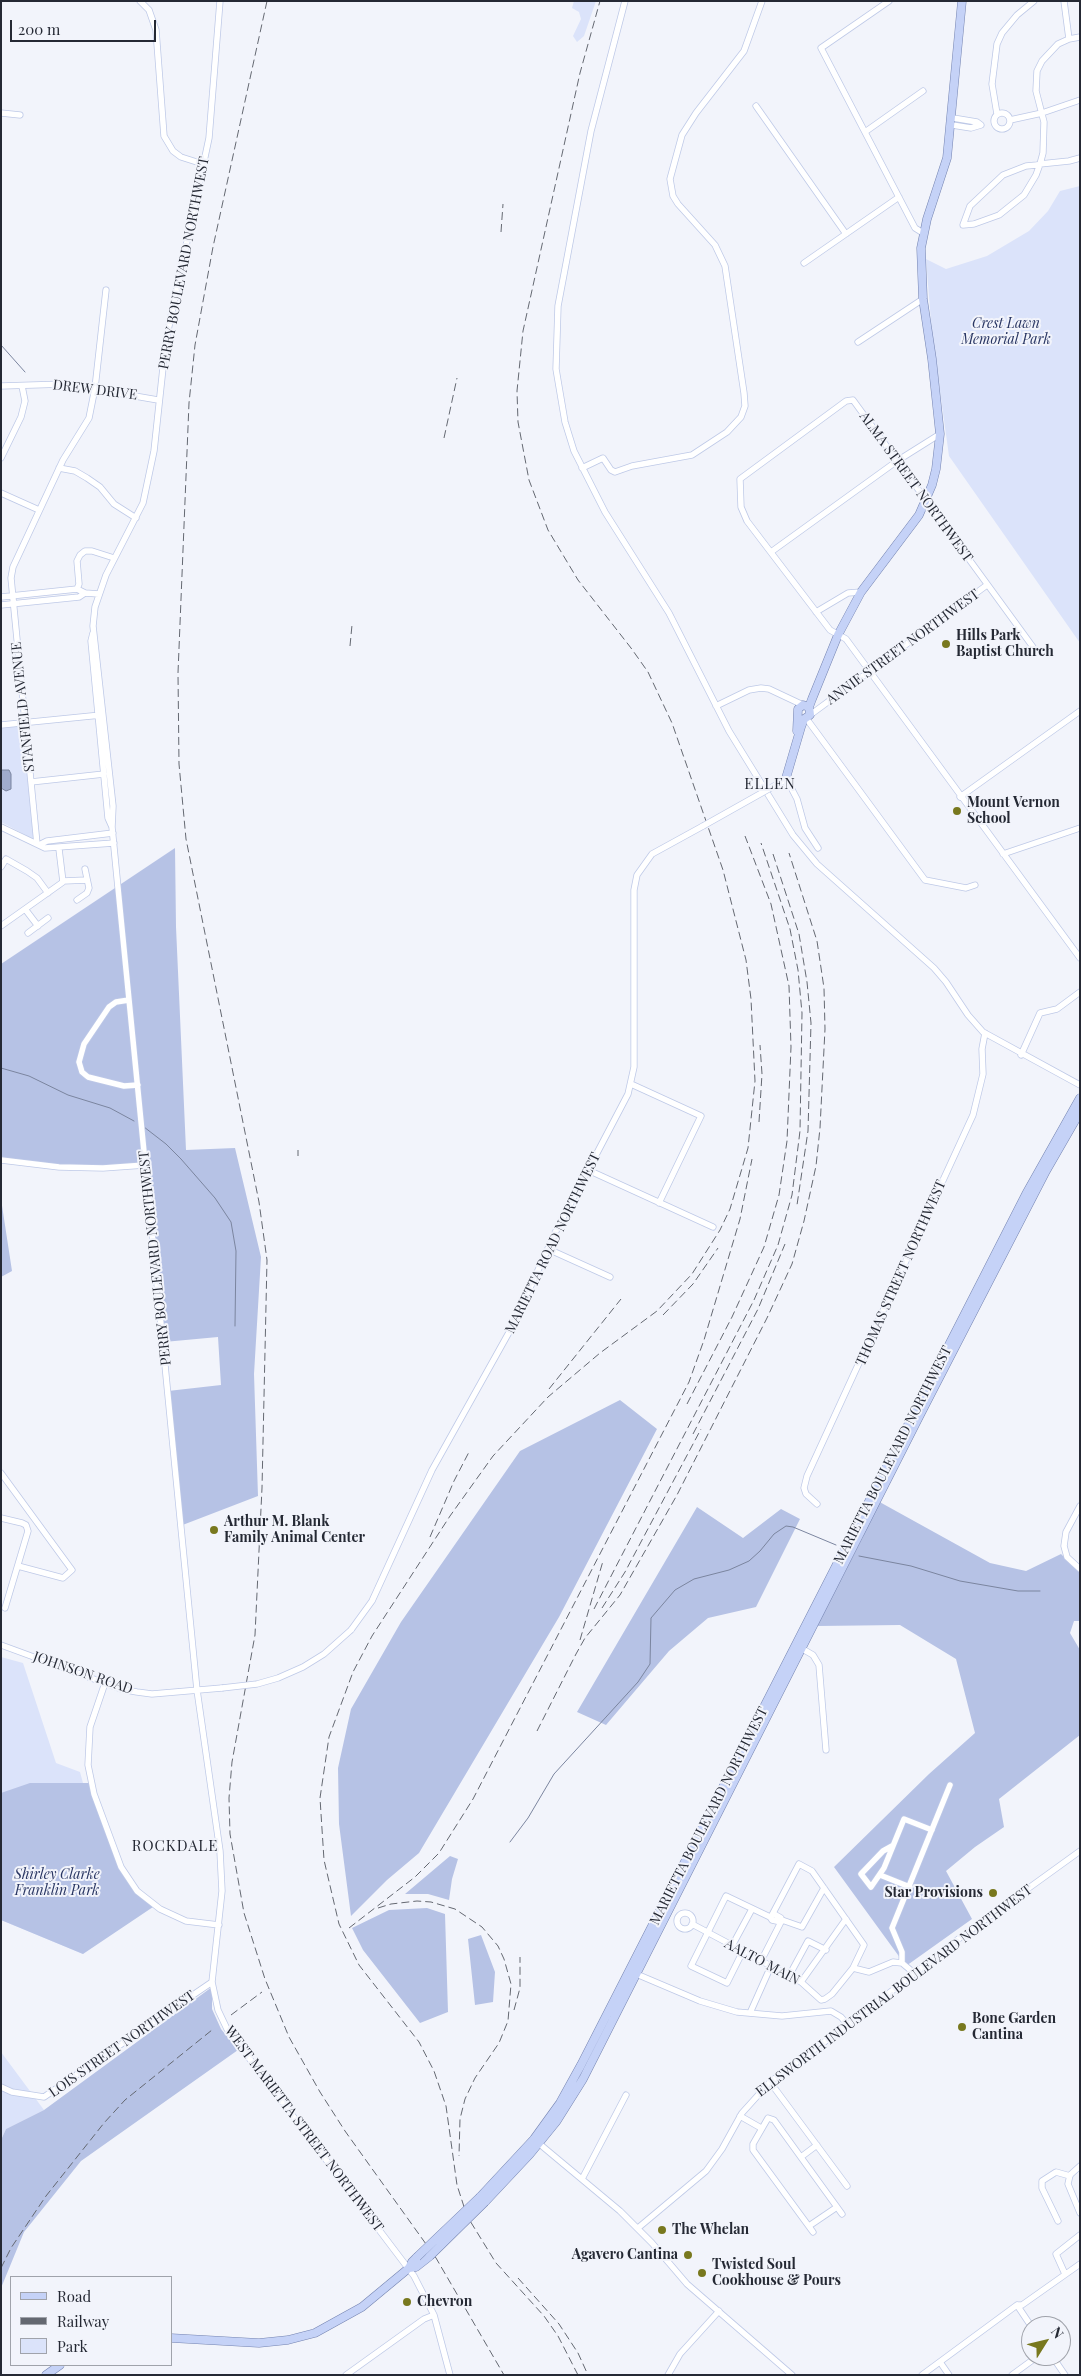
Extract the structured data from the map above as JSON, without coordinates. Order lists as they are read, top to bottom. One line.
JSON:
{"streets":{"main road":["MARIETTA BOULEVARD NORTHWEST"],"street":["PERRY BOULEVARD NORTHWEST","DREW DRIVE","ALMA STREET NORTHWEST","ANNIE STREET NORTHWEST","STANFIELD AVENUE","MARIETTA ROAD NORTHWEST","THOMAS STREET NORTHWEST","JOHNSON ROAD","AALTO MAIN","ELLSWORTH INDUSTRIAL BOULEVARD NORTHWEST","LOIS STREET NORTHWEST","WEST MARIETTA STREET NORTHWEST"]},"crossings":[["PERRY BOULEVARD NORTHWEST","DREW DRIVE"],["PERRY BOULEVARD NORTHWEST","MARIETTA ROAD NORTHWEST"],["PERRY BOULEVARD NORTHWEST","JOHNSON ROAD"],["PERRY BOULEVARD NORTHWEST","WEST MARIETTA STREET NORTHWEST"],["DREW DRIVE","STANFIELD AVENUE"],["ALMA STREET NORTHWEST","ANNIE STREET NORTHWEST"],["MARIETTA ROAD NORTHWEST","JOHNSON ROAD"],["MARIETTA ROAD NORTHWEST","WEST MARIETTA STREET NORTHWEST"],["JOHNSON ROAD","WEST MARIETTA STREET NORTHWEST"],["LOIS STREET NORTHWEST","WEST MARIETTA STREET NORTHWEST"]],"districts":["ELLEN","ROCKDALE"],"parks":["Crest Lawn Memorial Park","Shirley Clarke Franklin Park"],"places":["Hills Park Baptist Church","Mount Vernon School","Arthur M. Blank Family Animal Center","Star Provisions","Bone Garden Cantina","The Whelan","Agavero Cantina","Twisted Soul Cookhouse & Pours","Chevron"],"legend":["Road","Railway","Park"],"scale_bar":"200 m","north":"top right"}
